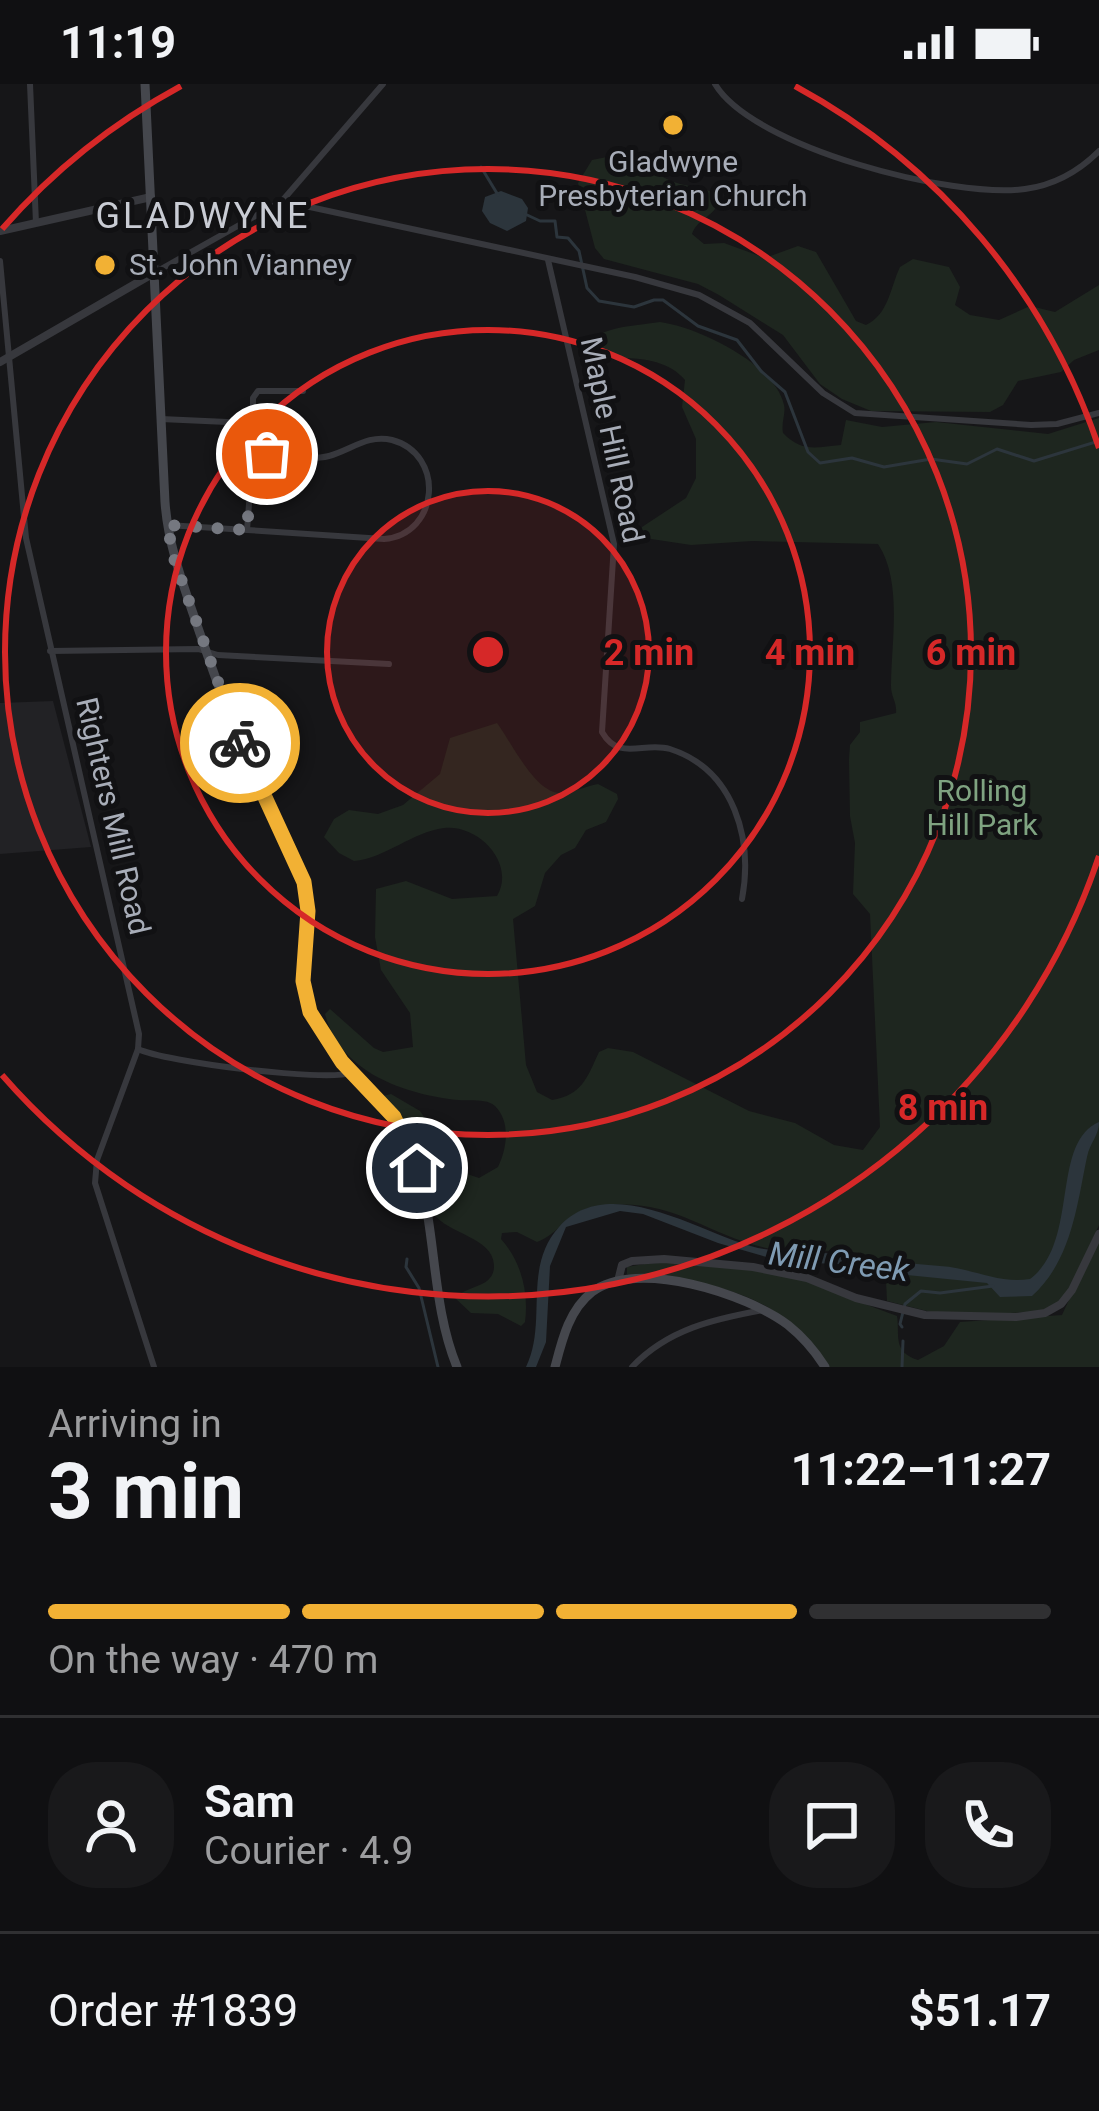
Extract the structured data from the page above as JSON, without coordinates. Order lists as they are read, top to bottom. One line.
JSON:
{"streets":{"street":["Maple Hill Road","Righters Mill Road"]},"districts":["GLADWYNE"],"water":["Mill Creek"],"parks":["Rolling Hill Park"],"places":["Gladwyne Presbyterian Church","St. John Vianney"],"page":{"status":"11:19","heading":["3 min","Arriving in","11:22–11:27"],"panel":["Sam","Courier · 4.9","Order #1839","$51.17"],"bar":"On the way · 470 m"},"rings":["2 min","4 min","6 min","8 min"]}
